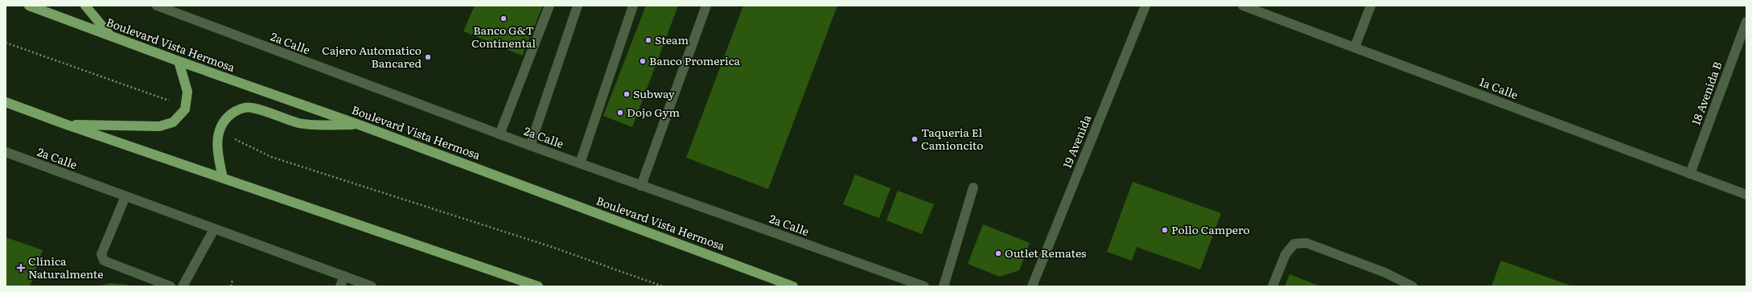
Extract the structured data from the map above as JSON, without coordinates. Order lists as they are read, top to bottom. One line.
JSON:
{"streets":{"main road":["Boulevard Vista Hermosa"],"street":["2a Calle","1a Calle","18 Avenida B","19 Avenida"]},"crossings":[["1a Calle","18 Avenida B"]],"places":{"other":["Banco G&T Continental","Steam","Cajero Automatico Bancared","Banco Promerica","Subway","Dojo Gym","Taqueria El Camioncito","Pollo Campero","Outlet Remates"],"health":["Clínica Naturalmente"]}}
